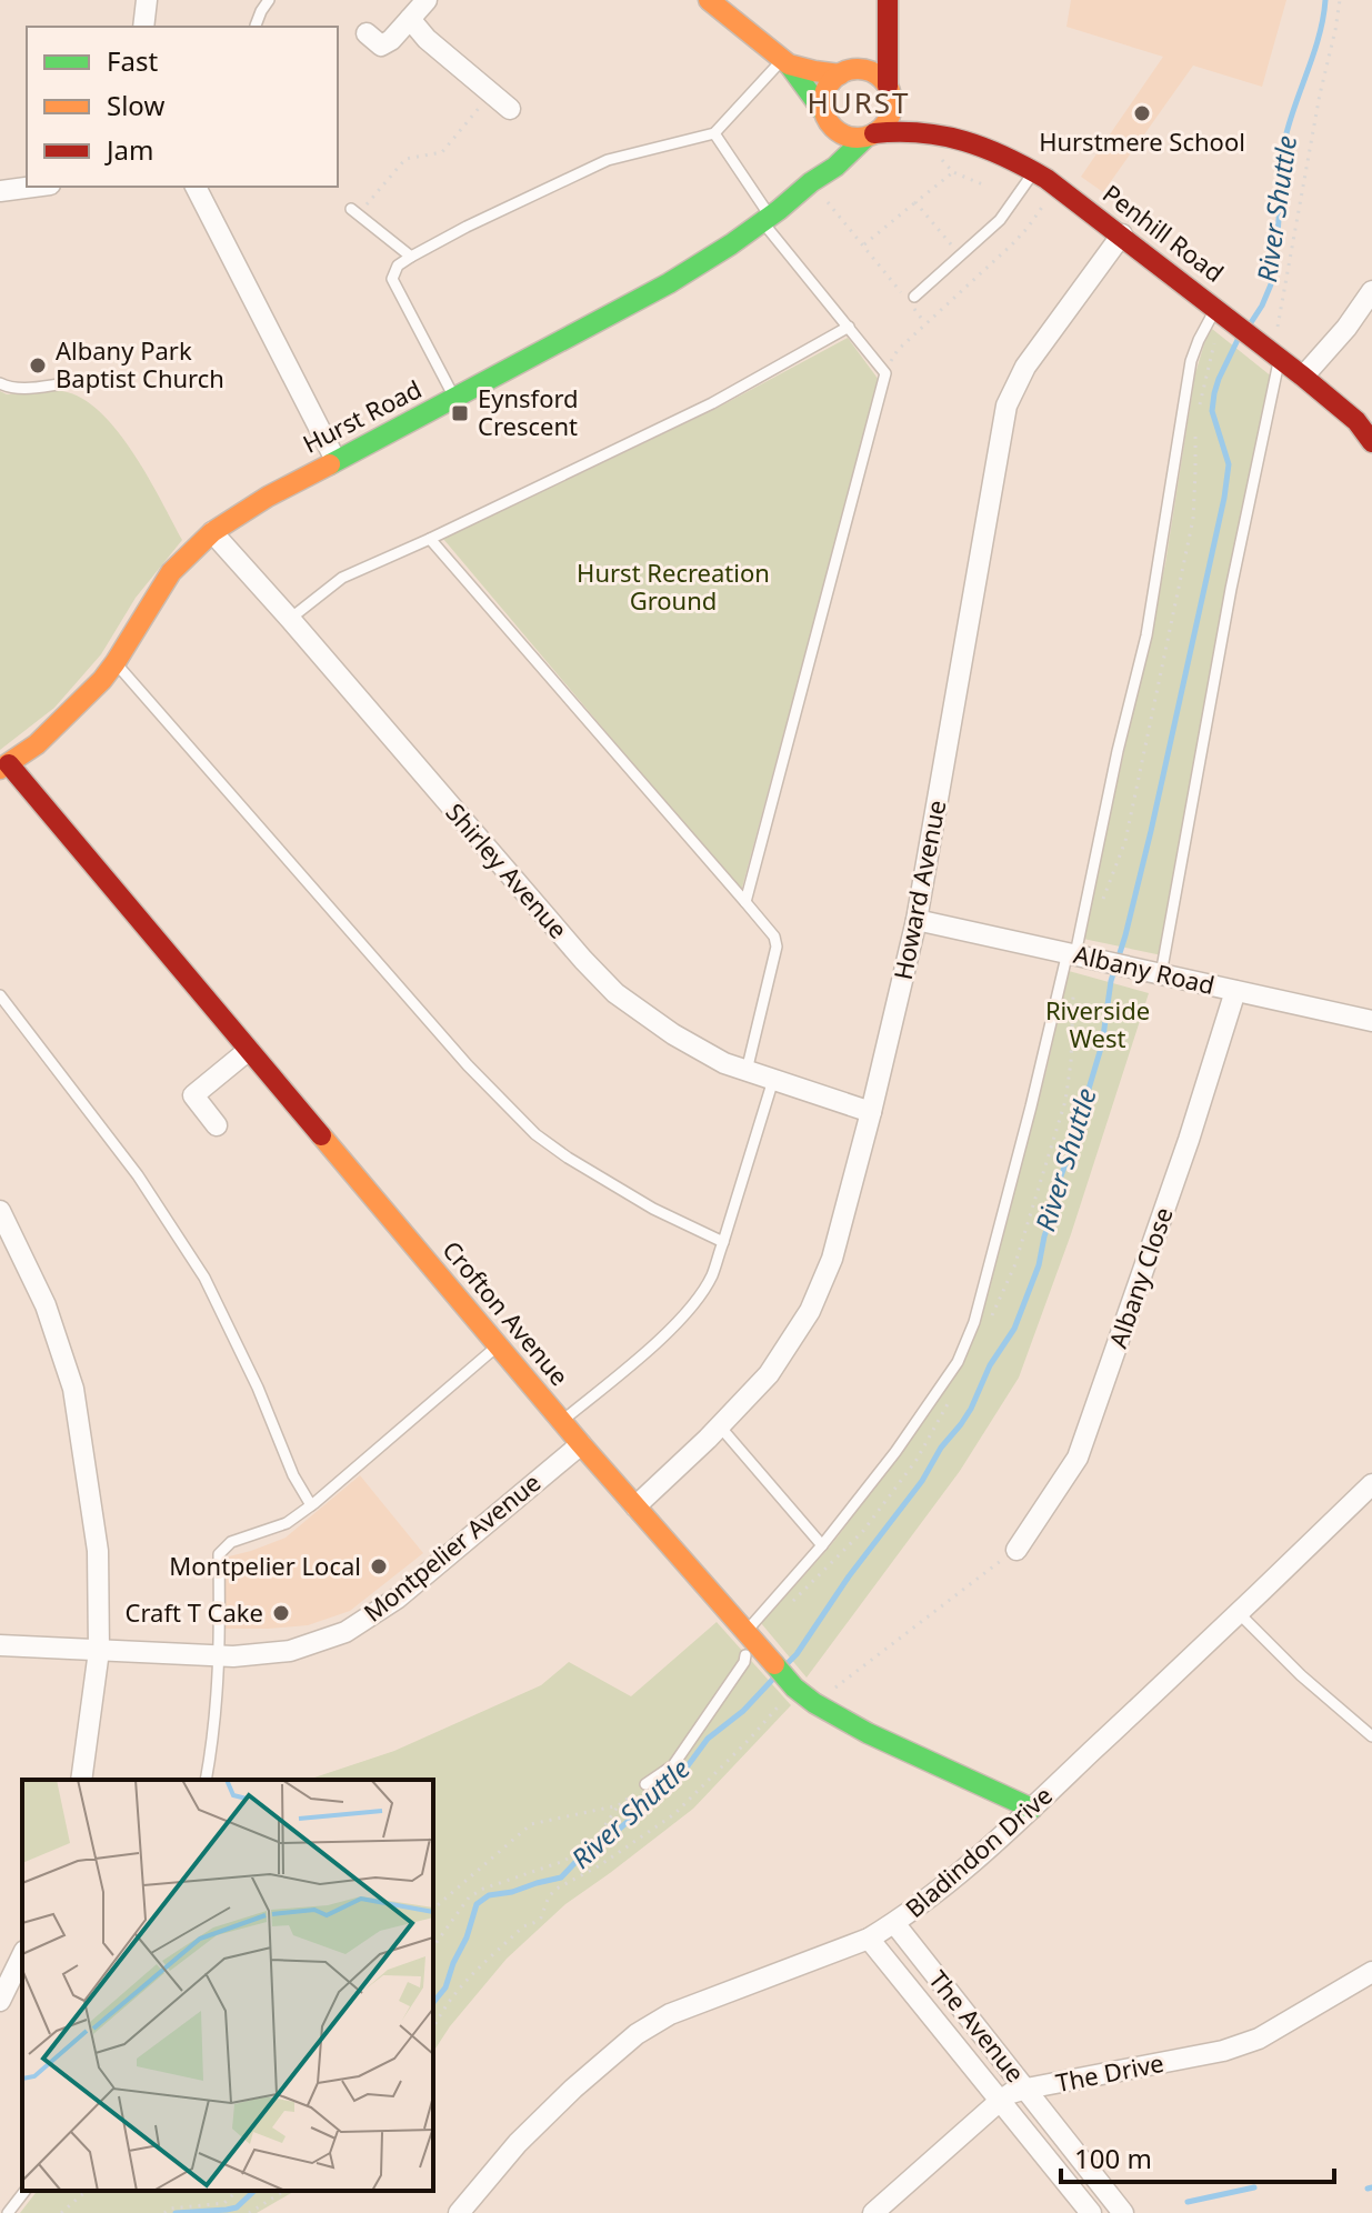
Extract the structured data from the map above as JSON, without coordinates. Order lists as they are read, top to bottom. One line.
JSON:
{"streets":{"main road":["Penhill Road","Hurst Road","Crofton Avenue"],"street":["Shirley Avenue","Howard Avenue","Albany Road","Albany Close","Montpelier Avenue","Bladindon Drive","The Avenue","The Drive"]},"crossings":[["Penhill Road","Hurst Road"],["Penhill Road","Howard Avenue"],["Hurst Road","Shirley Avenue"],["Hurst Road","Crofton Avenue"],["Shirley Avenue","Howard Avenue"],["Howard Avenue","Albany Road"],["Howard Avenue","Crofton Avenue"],["Albany Road","Albany Close"],["Crofton Avenue","Montpelier Avenue"],["Crofton Avenue","Bladindon Drive"],["Bladindon Drive","The Avenue"],["The Avenue","The Drive"]],"districts":["HURST"],"water":["River Shuttle"],"parks":["Hurst Recreation Ground","Riverside West"],"places":{"other":["Hurstmere School","Albany Park Baptist Church","Montpelier Local","Craft T Cake"],"transit":["Eynsford Crescent"]},"legend":["Fast","Slow","Jam"],"scale_bar":"100 m"}
